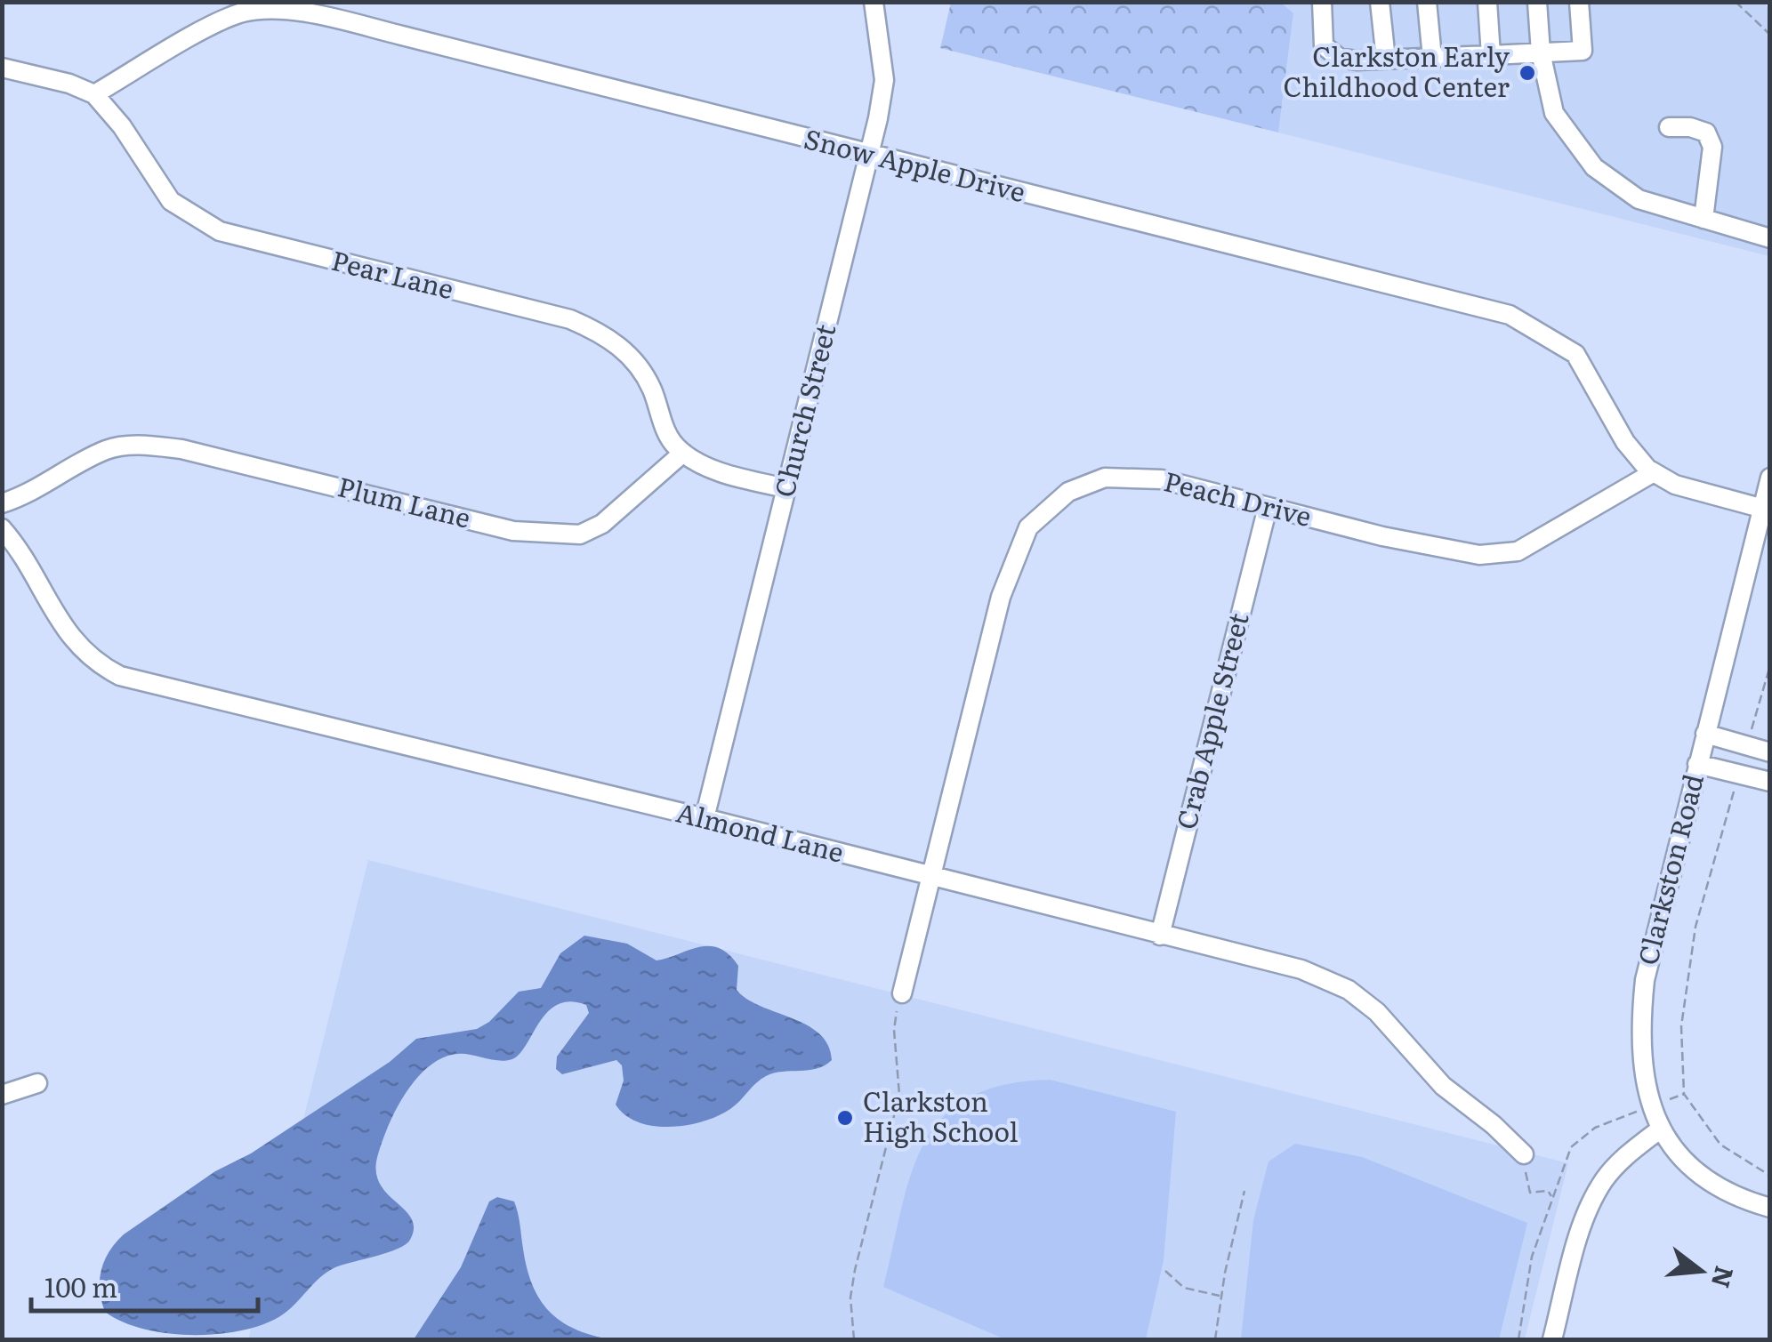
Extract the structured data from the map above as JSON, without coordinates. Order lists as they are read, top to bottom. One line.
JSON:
{"streets":{"street":["Snow Apple Drive","Pear Lane","Church Street","Peach Drive","Plum Lane","Crab Apple Street","Almond Lane","Clarkston Road"]},"crossings":[["Snow Apple Drive","Pear Lane"],["Snow Apple Drive","Church Street"],["Snow Apple Drive","Peach Drive"],["Snow Apple Drive","Clarkston Road"],["Pear Lane","Plum Lane"],["Church Street","Almond Lane"],["Peach Drive","Crab Apple Street"],["Peach Drive","Almond Lane"],["Crab Apple Street","Almond Lane"]],"places":["Clarkston Early Childhood Center","Clarkston High School"],"scale_bar":"100 m","north":"right"}
